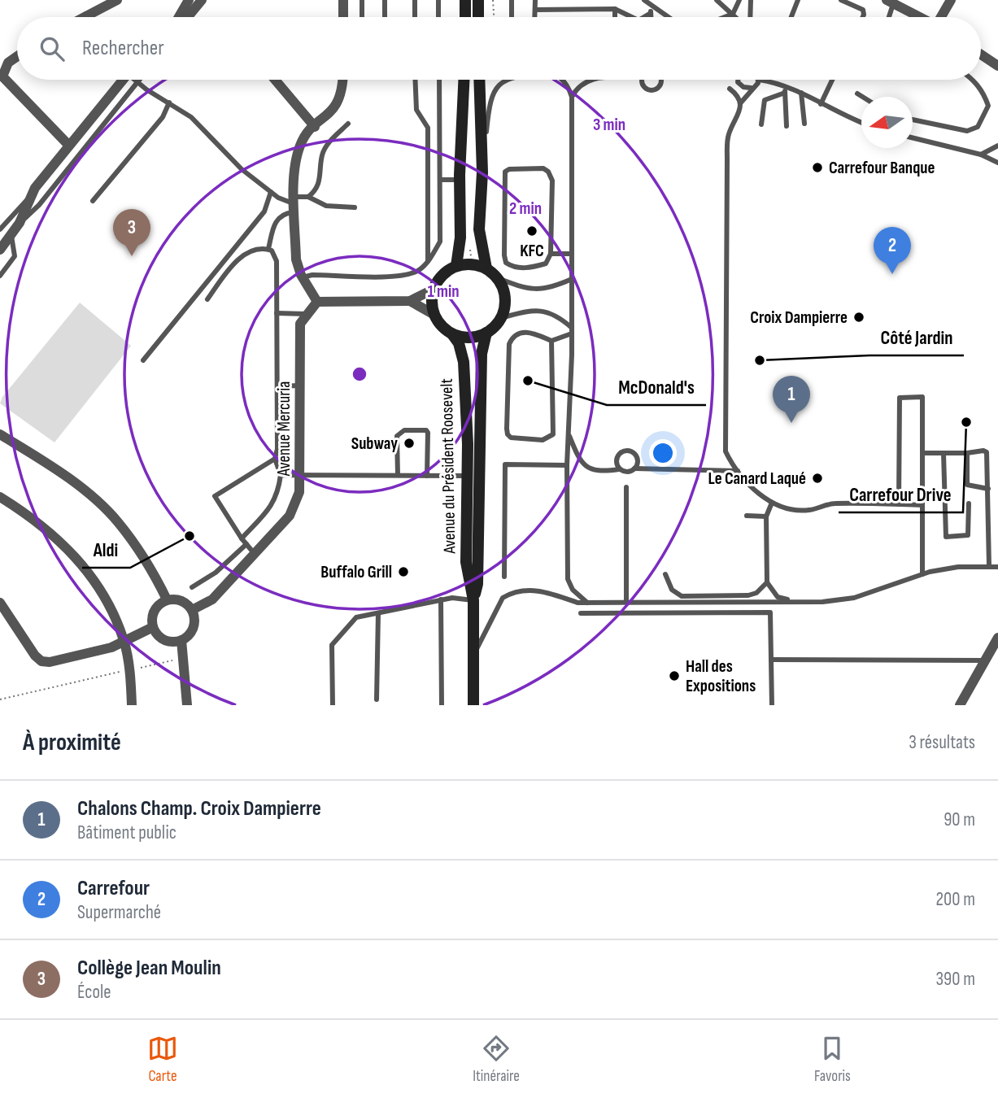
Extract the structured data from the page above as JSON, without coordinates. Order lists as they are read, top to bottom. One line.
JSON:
{"streets":{"main road":["Avenue du Président Roosevelt"],"street":["Avenue Mercuria"]},"places":["Carrefour Banque","KFC","Croix Dampierre","Côté Jardin","McDonald's","Carrefour Drive","Subway","Le Canard Laqué","Aldi","Buffalo Grill","Hall des Expositions"],"north":"left","page":{"search":"Rechercher","pins":["3","2","1"],"heading":["À proximité","3 résultats"],"list":[{"mark":"1","name":"Chalons Champ. Croix Dampierre","note":"Bâtiment public","value":"90 m"},{"mark":"2","name":"Carrefour","note":"Supermarché","value":"200 m"},{"mark":"3","name":"Collège Jean Moulin","note":"École","value":"390 m"}],"nav":["Carte","Itinéraire","Favoris"]},"rings":["3 min","2 min","1 min"]}
